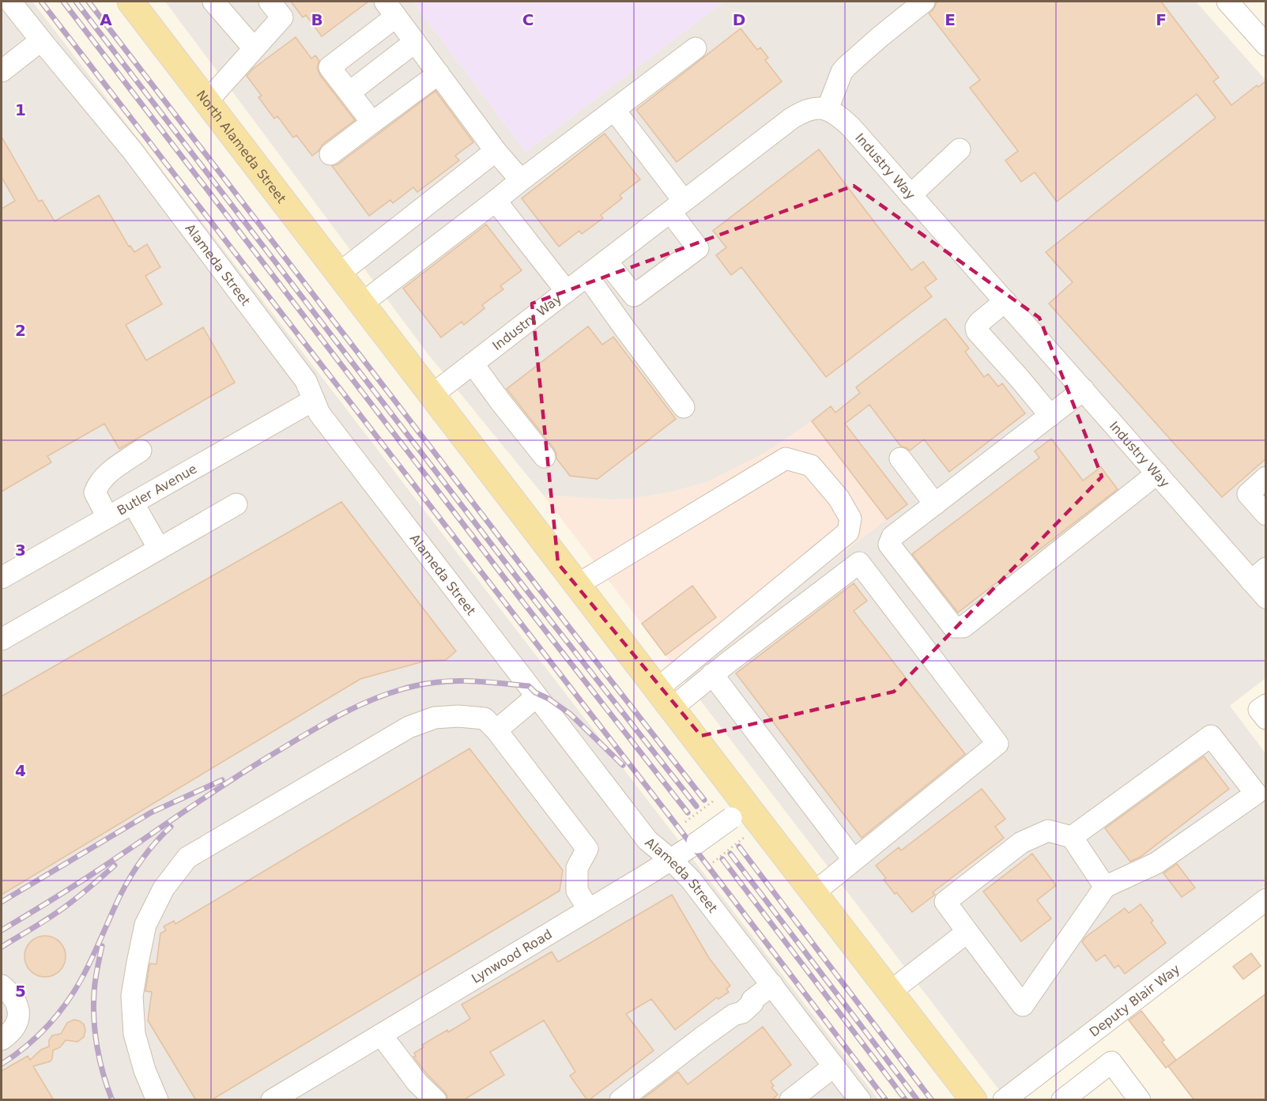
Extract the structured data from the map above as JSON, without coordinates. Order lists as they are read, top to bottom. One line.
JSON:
{"streets":{"main road":["North Alameda Street"],"street":["Industry Way","Alameda Street","Butler Avenue","Lynwood Road","Deputy Blair Way"]},"crossings":[["Alameda Street","Butler Avenue"],["Alameda Street","Lynwood Road"]],"grid":{"columns":["A","B","C","D","E","F"],"rows":["1","2","3","4","5"]}}
